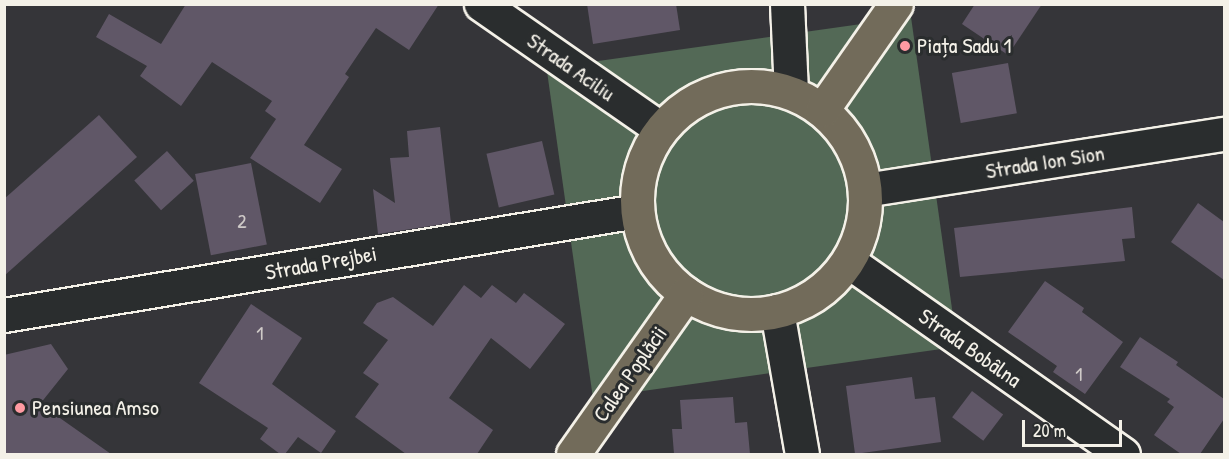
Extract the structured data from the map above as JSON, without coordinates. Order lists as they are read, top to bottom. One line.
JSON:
{"streets":{"main road":["Calea Poplăcii"],"street":["Strada Aciliu","Strada Ion Sion","Strada Prejbei","Strada Bobâlna"]},"places":["Piața Sadu 1","Pensiunea Amso"],"house_numbers":["2","1","1"],"scale_bar":"20 m"}
